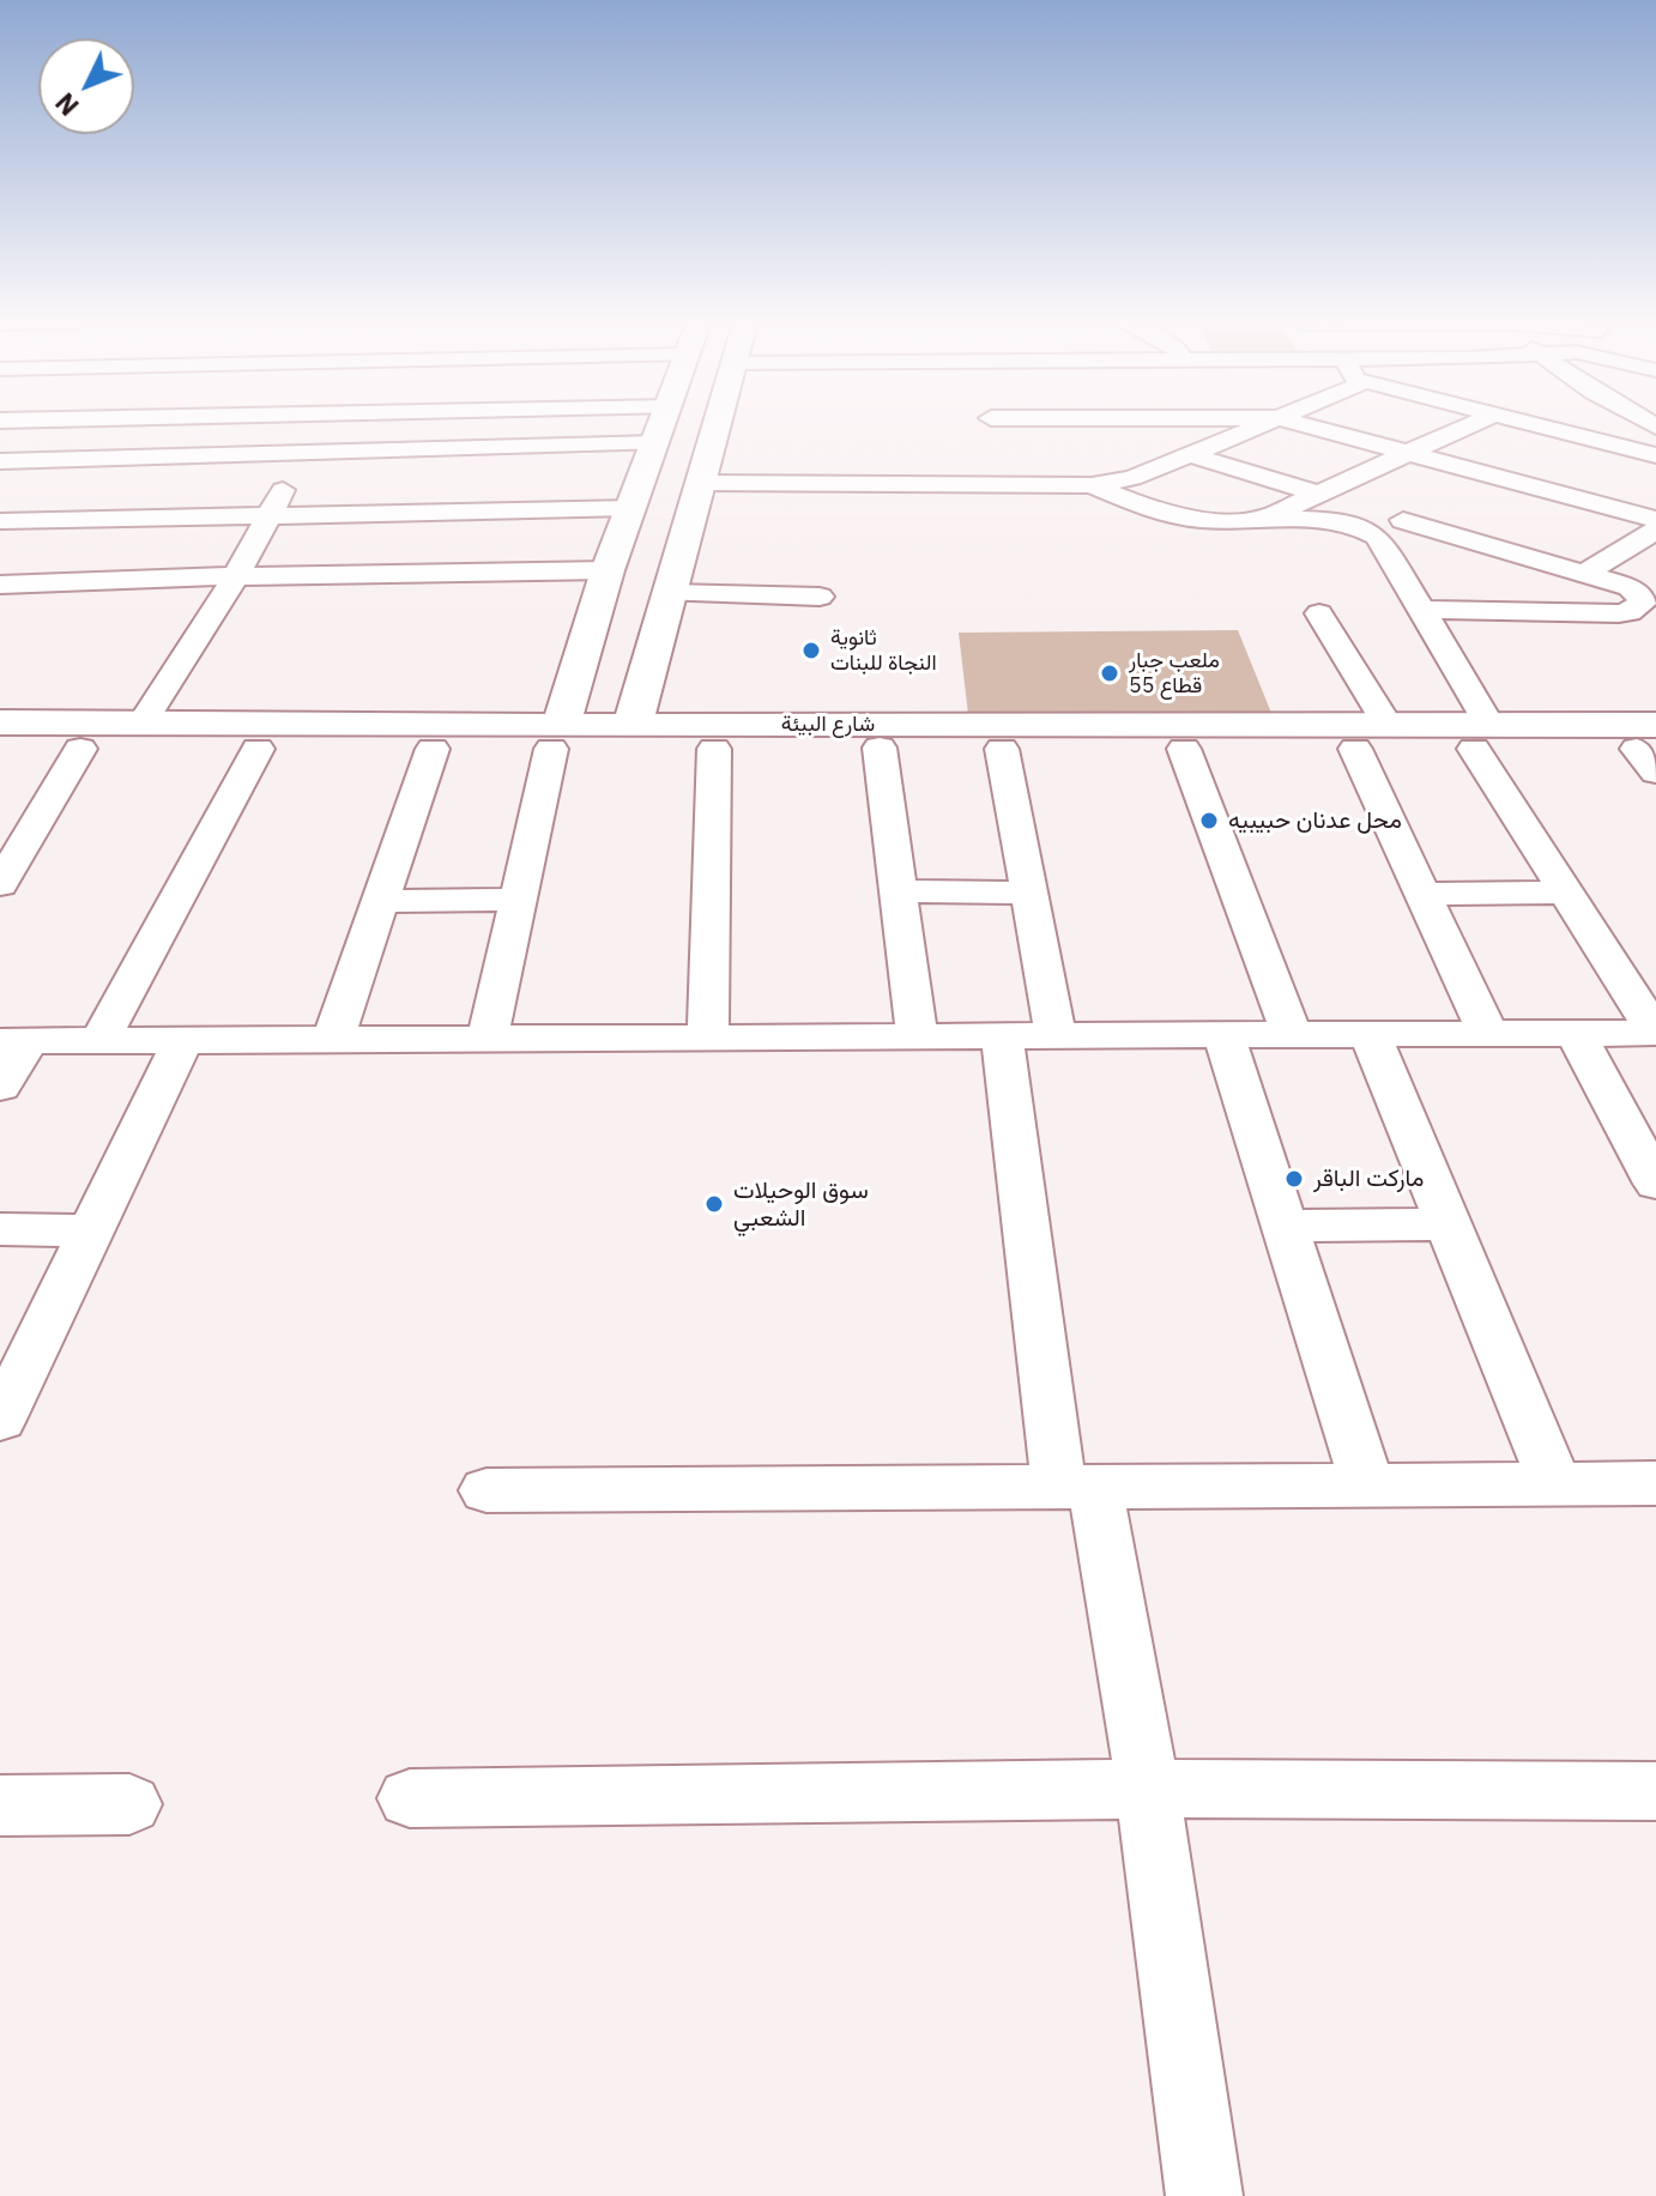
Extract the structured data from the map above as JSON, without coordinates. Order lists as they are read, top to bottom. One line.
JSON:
{"streets":{"street":["شارع البيئة"]},"places":["ثانوية النجاة للبنات","ملعب جبار قطاع 55","محل عدنان حبيبيه","ماركت الباقر","سوق الوحيلات الشعبي"],"north":"bottom left"}
